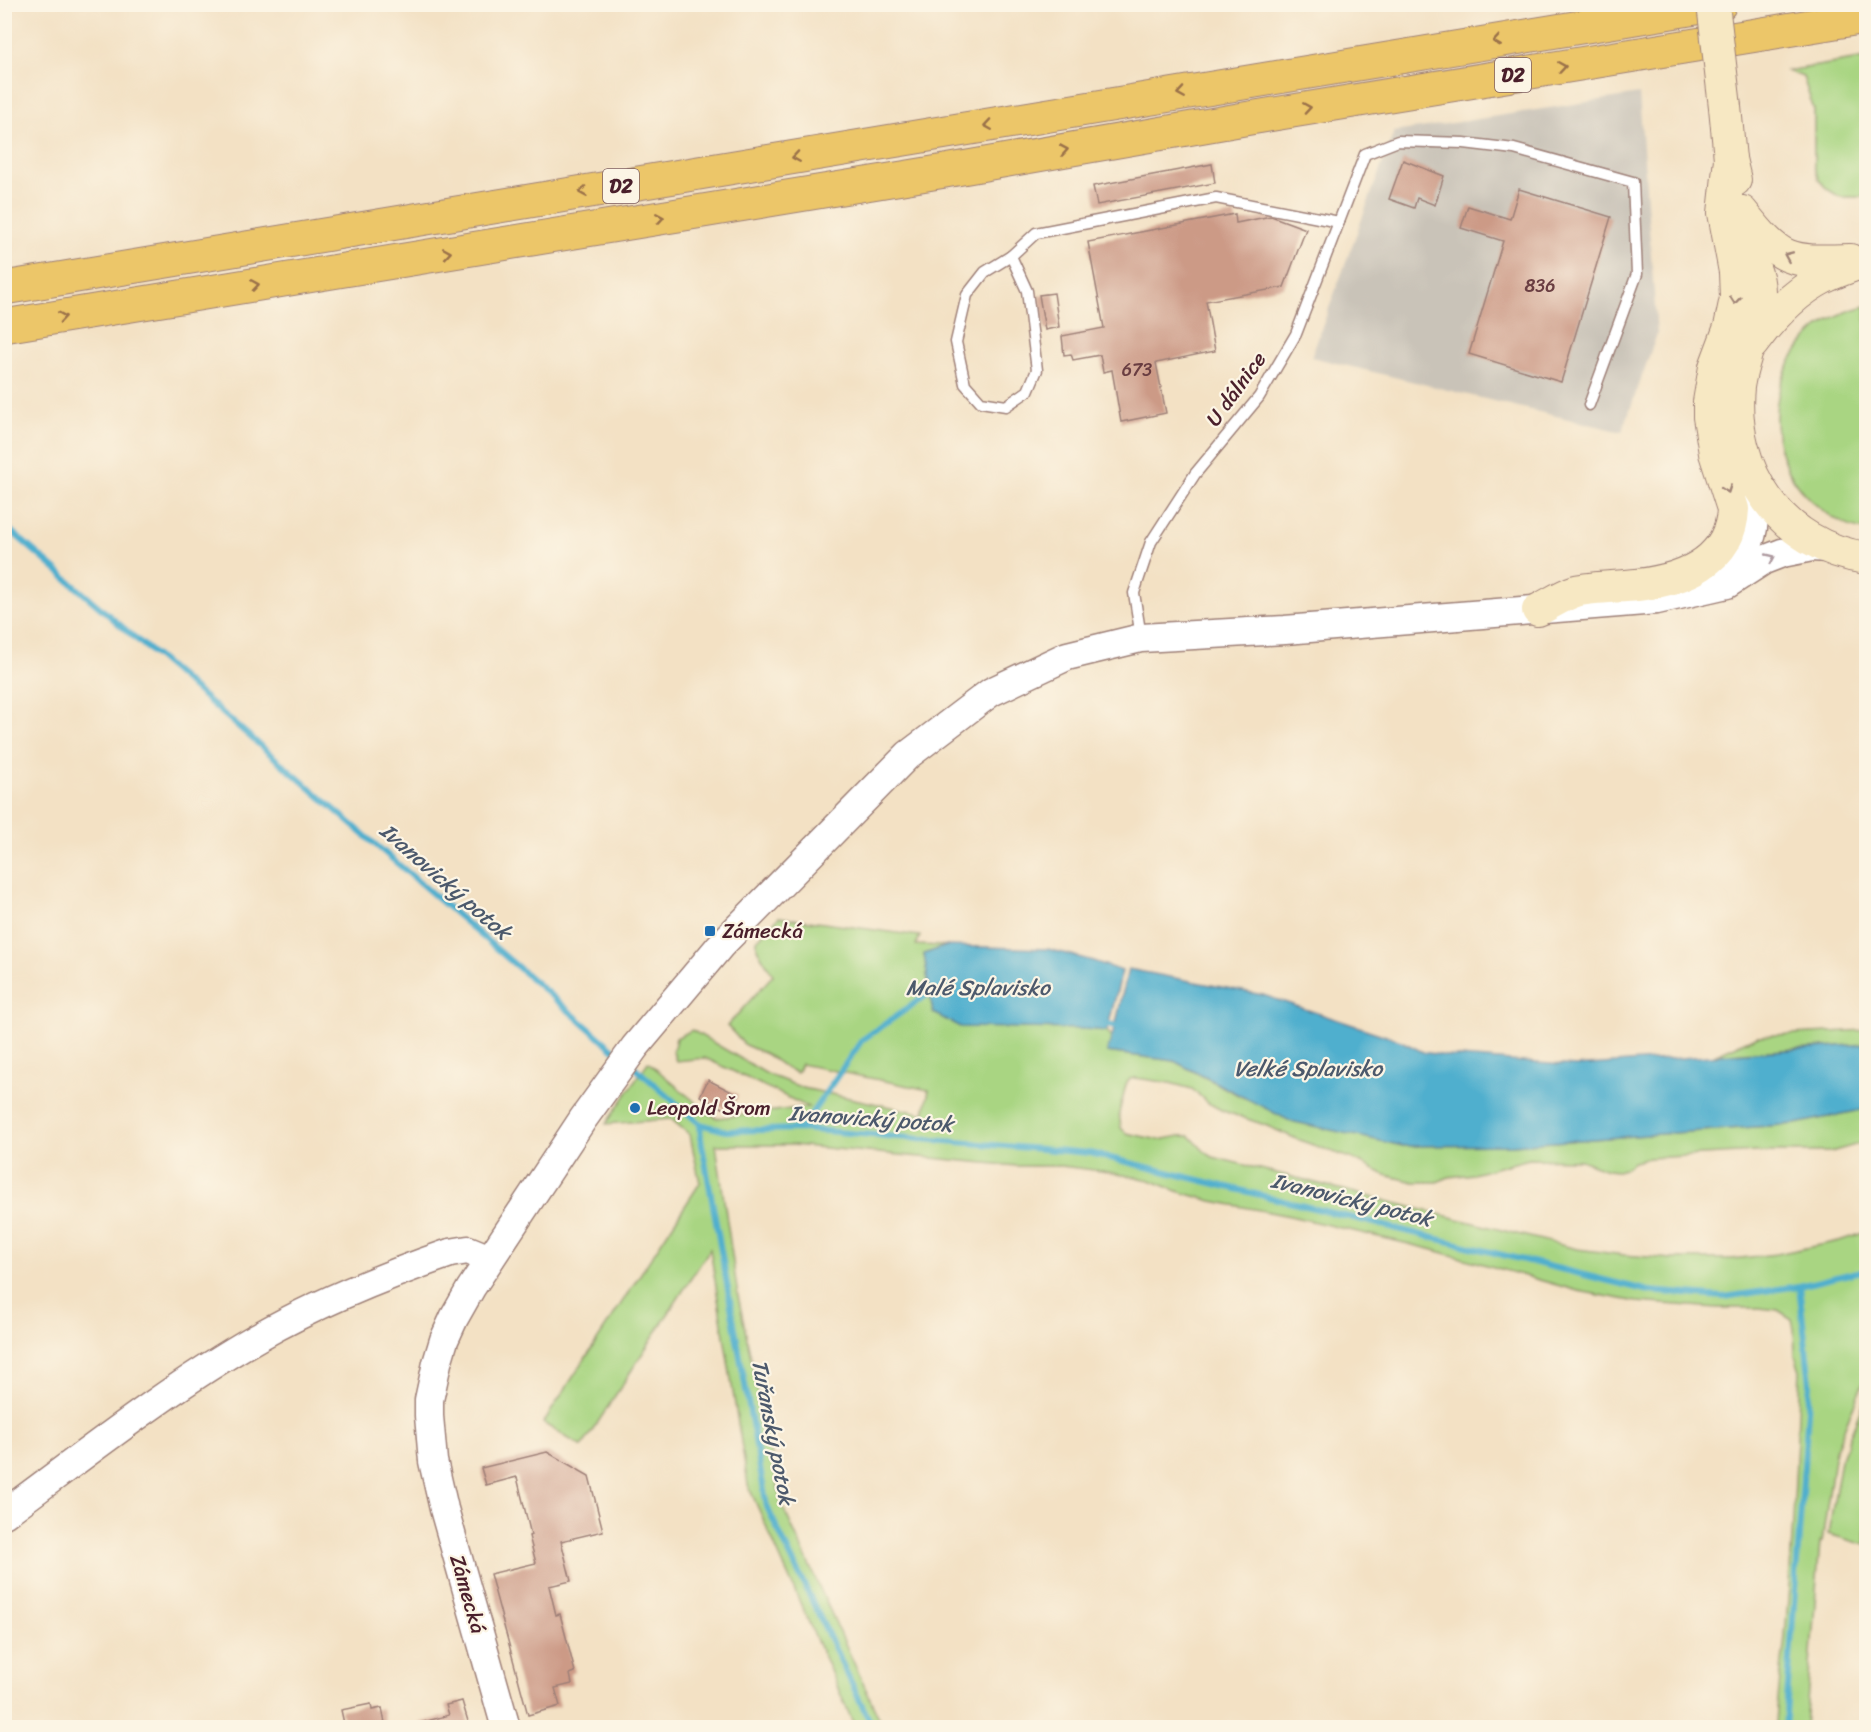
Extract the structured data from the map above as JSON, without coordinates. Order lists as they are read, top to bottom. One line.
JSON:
{"streets":{"highway":["D2"],"street":["Zámecká"],"lane":["U dálnice"]},"crossings":[["U dálnice","Zámecká"]],"water":["Ivanovický potok","Malé Splavisko","Velké Splavisko","Tuřanský potok"],"places":{"transit":["Zámecká"],"other":["Leopold Šrom"]},"house_numbers":["836","673"]}
